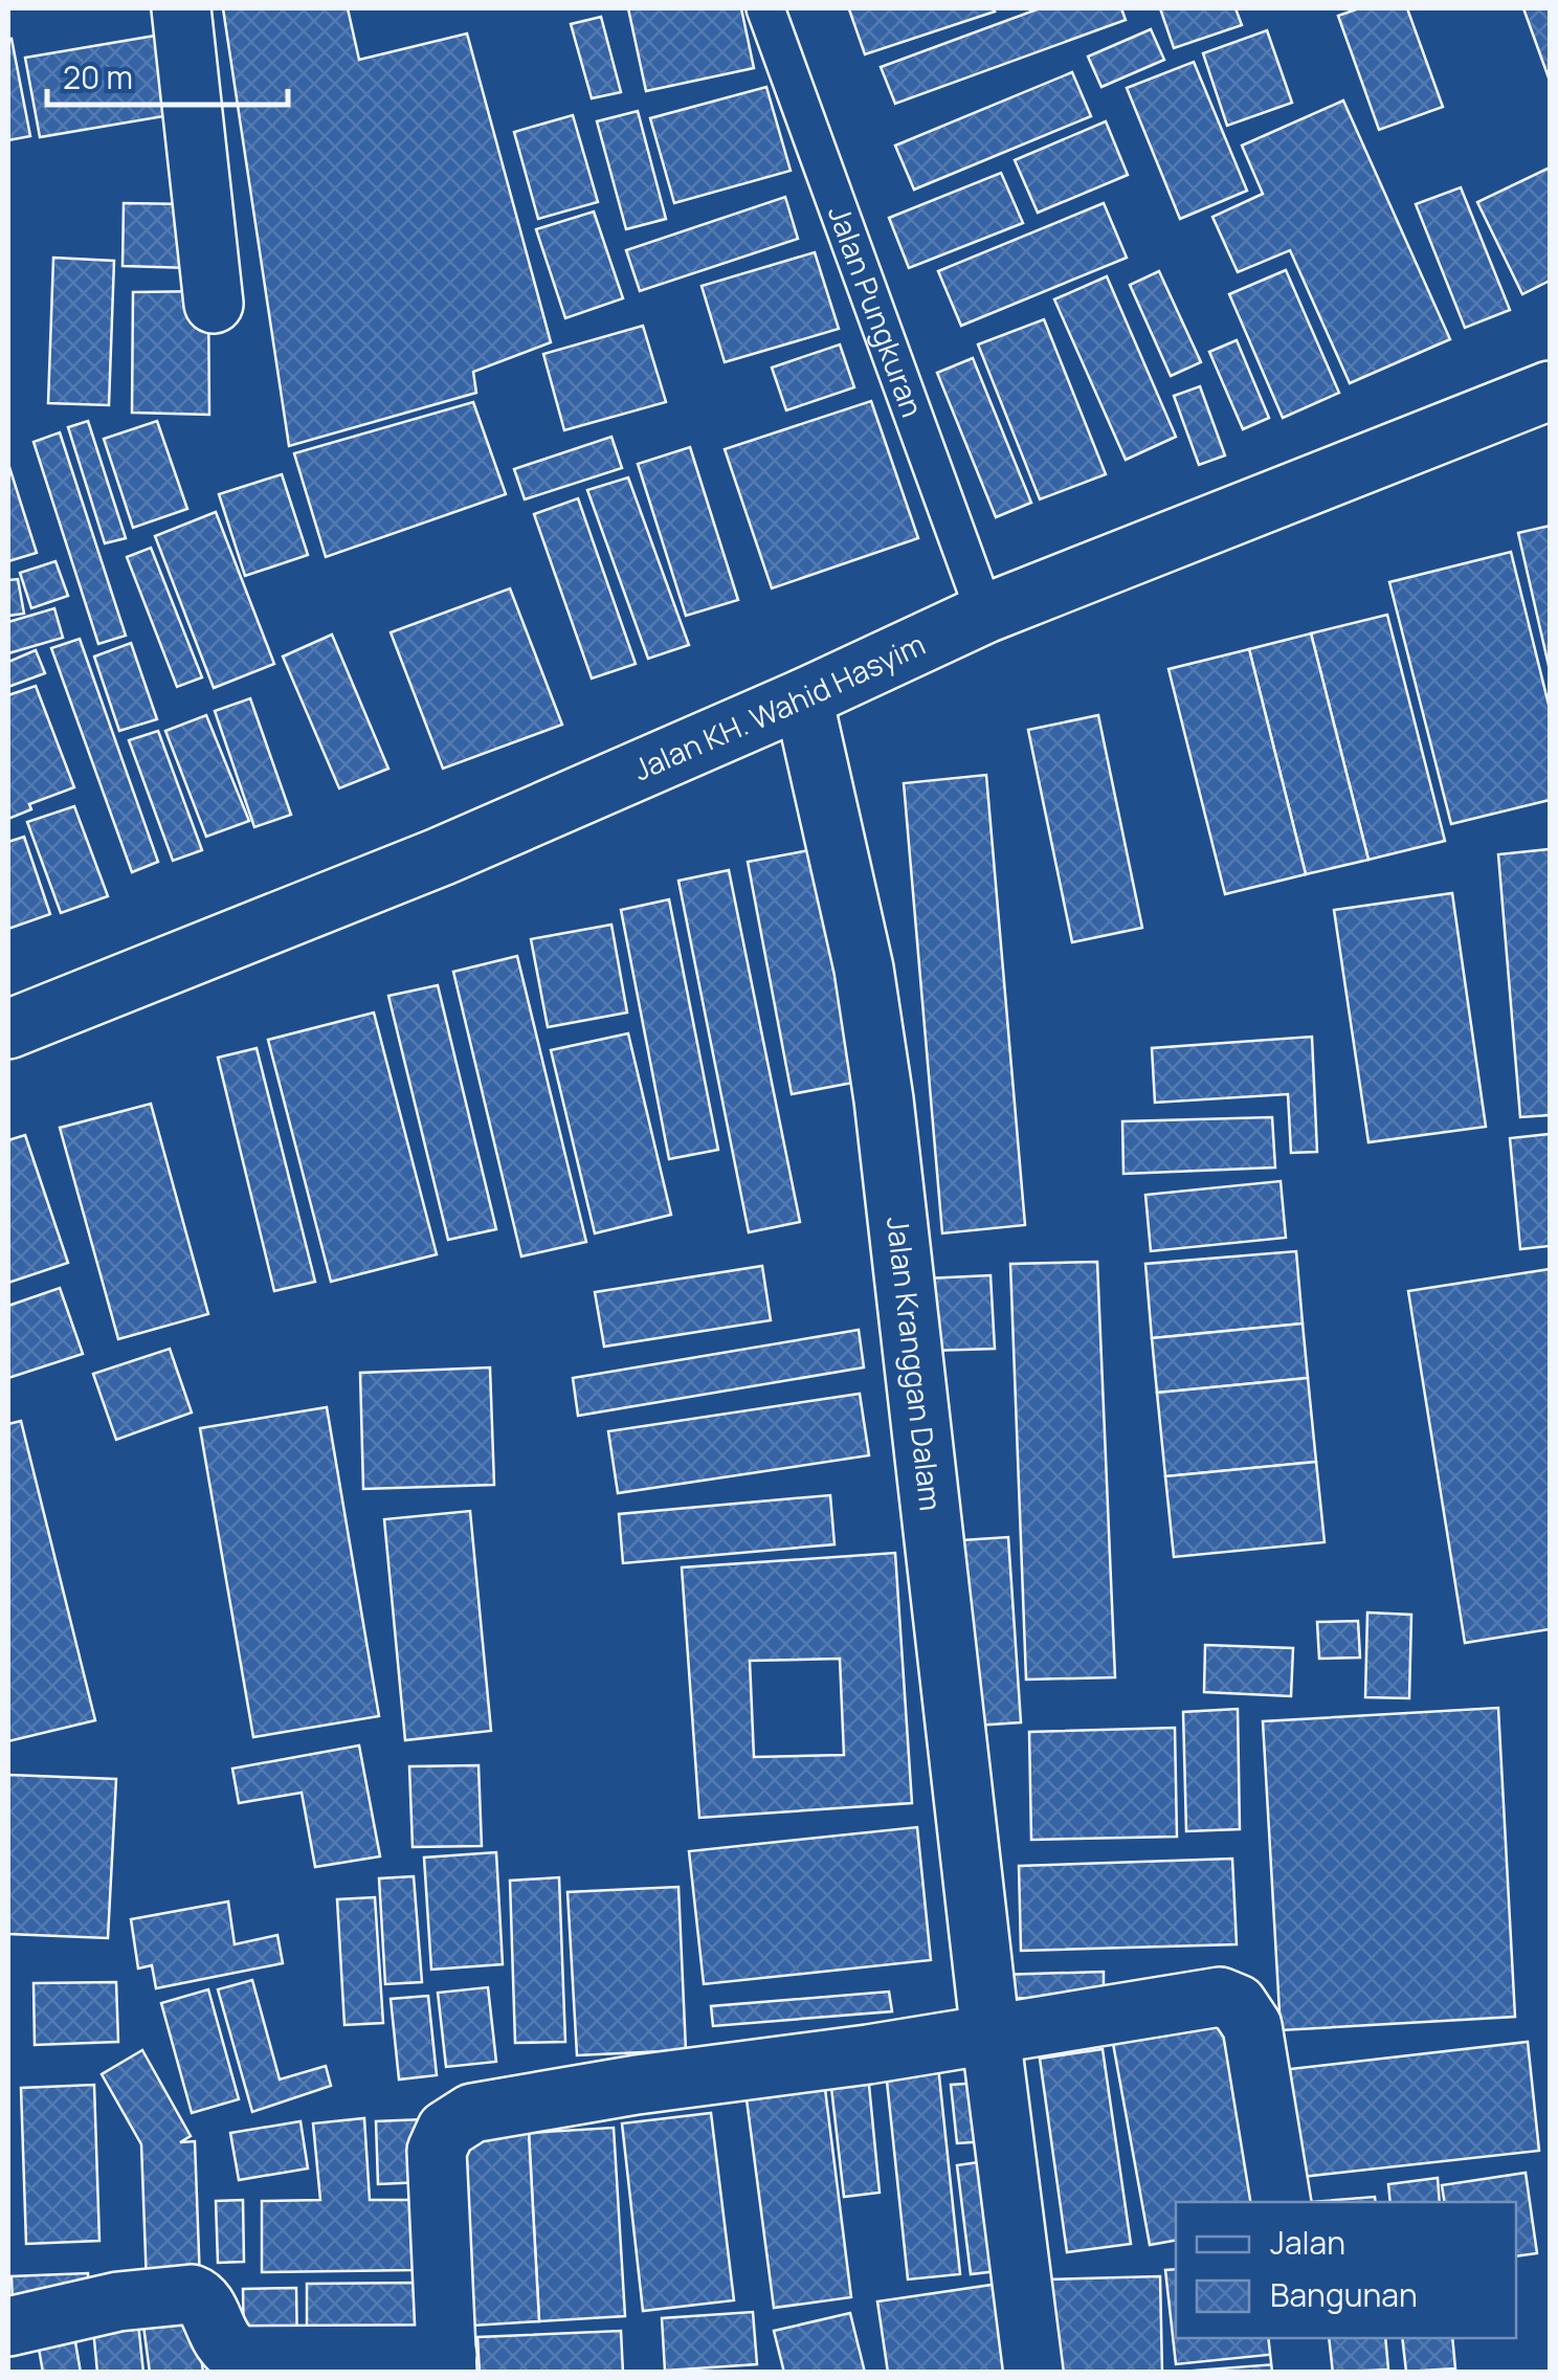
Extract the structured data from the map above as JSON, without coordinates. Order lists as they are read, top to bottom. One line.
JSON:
{"streets":{"street":["Jalan KH. Wahid Hasyim","Jalan Kranggan Dalam"],"lane":["Jalan Pungkuran"]},"crossings":[["Jalan Pungkuran","Jalan KH. Wahid Hasyim"],["Jalan KH. Wahid Hasyim","Jalan Kranggan Dalam"]],"legend":["Jalan","Bangunan"],"scale_bar":"20 m"}
